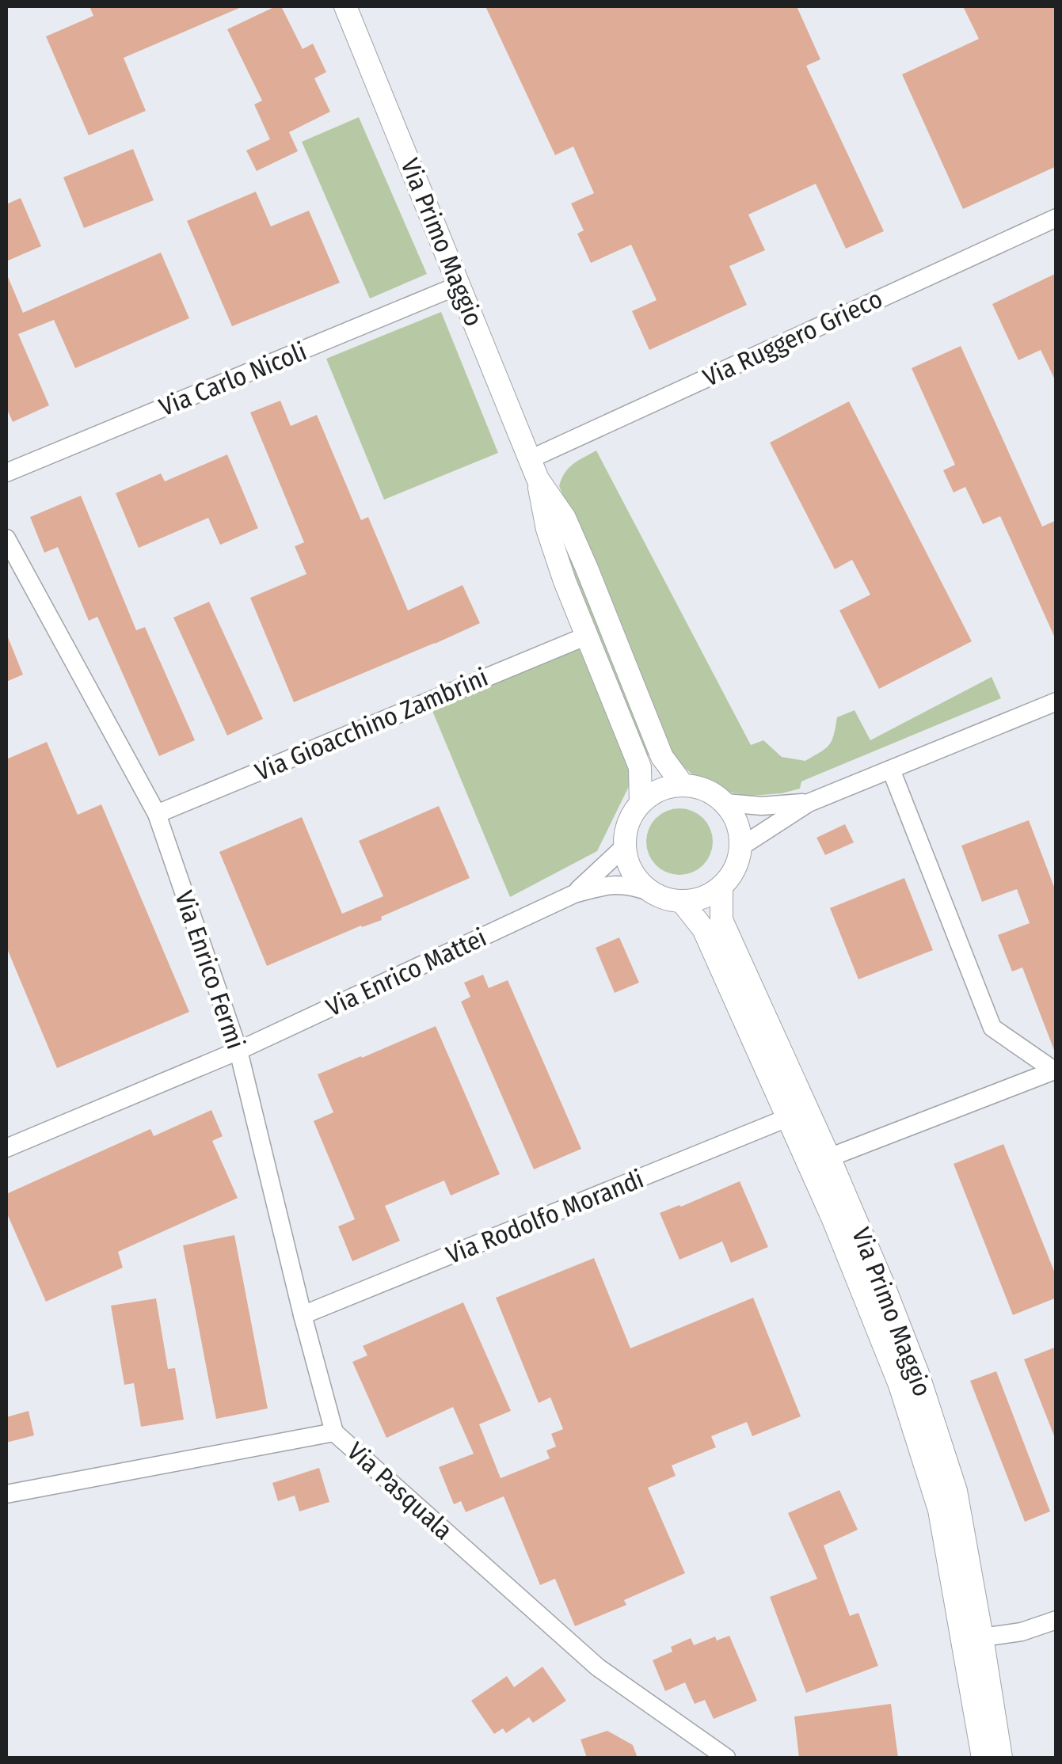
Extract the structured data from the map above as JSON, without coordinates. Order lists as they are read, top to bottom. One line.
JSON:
{"streets":{"street":["Via Primo Maggio","Via Ruggero Grieco","Via Carlo Nicoli","Via Gioacchino Zambrini","Via Enrico Fermi","Via Enrico Mattei","Via Rodolfo Morandi","Via Pasquala"]},"crossings":[["Via Primo Maggio","Via Ruggero Grieco"],["Via Primo Maggio","Via Carlo Nicoli"],["Via Primo Maggio","Via Gioacchino Zambrini"],["Via Primo Maggio","Via Enrico Mattei"],["Via Primo Maggio","Via Rodolfo Morandi"],["Via Gioacchino Zambrini","Via Enrico Fermi"],["Via Enrico Fermi","Via Enrico Mattei"],["Via Enrico Fermi","Via Rodolfo Morandi"],["Via Enrico Fermi","Via Pasquala"]]}
